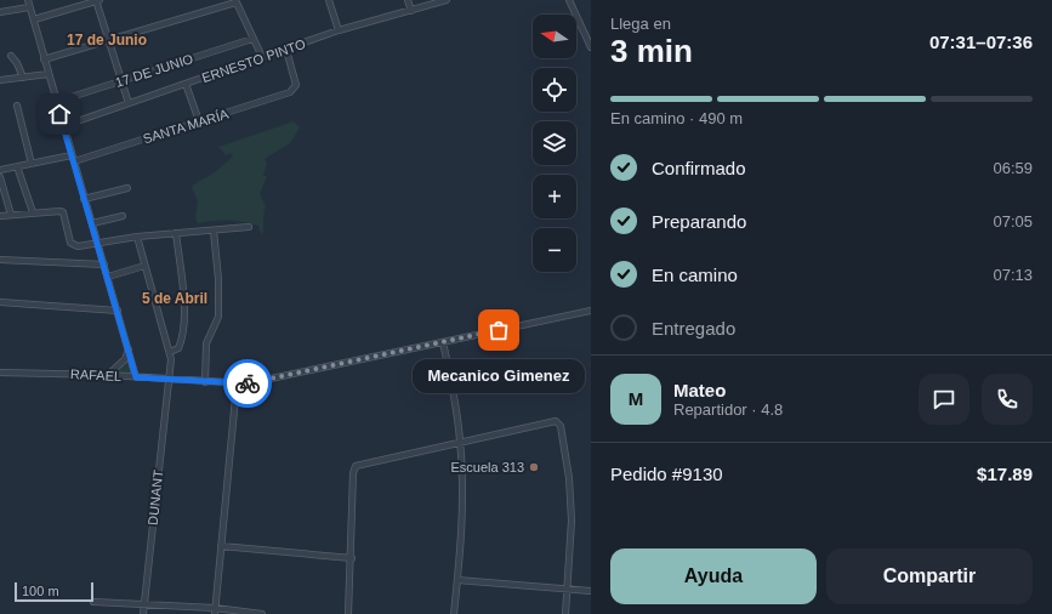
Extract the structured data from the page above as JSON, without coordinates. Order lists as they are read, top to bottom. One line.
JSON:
{"streets":{"street":["ERNESTO PINTO","17 DE JUNIO","SANTA MARÍA","RAFAEL","DUNANT"]},"crossings":[["ERNESTO PINTO","SANTA MARÍA"],["RAFAEL","DUNANT"]],"districts":["17 de Junio","5 de Abril"],"places":["Mecanico Gimenez","Escuela 313"],"scale_bar":"100 m","north":"left","page":{"heading":["3 min","Llega en","07:31–07:36"],"panel":["Mateo","Repartidor · 4.8","Pedido #9130","$17.89"],"map_buttons":["+","−"],"bar":"En camino · 490 m","list":[["Confirmado","06:59"],["Preparando","07:05"],["En camino","07:13"],"Entregado"],"bubble":"Mecanico Gimenez","round":"M","buttons":["Ayuda","Compartir"],"scale":"100 m"}}
